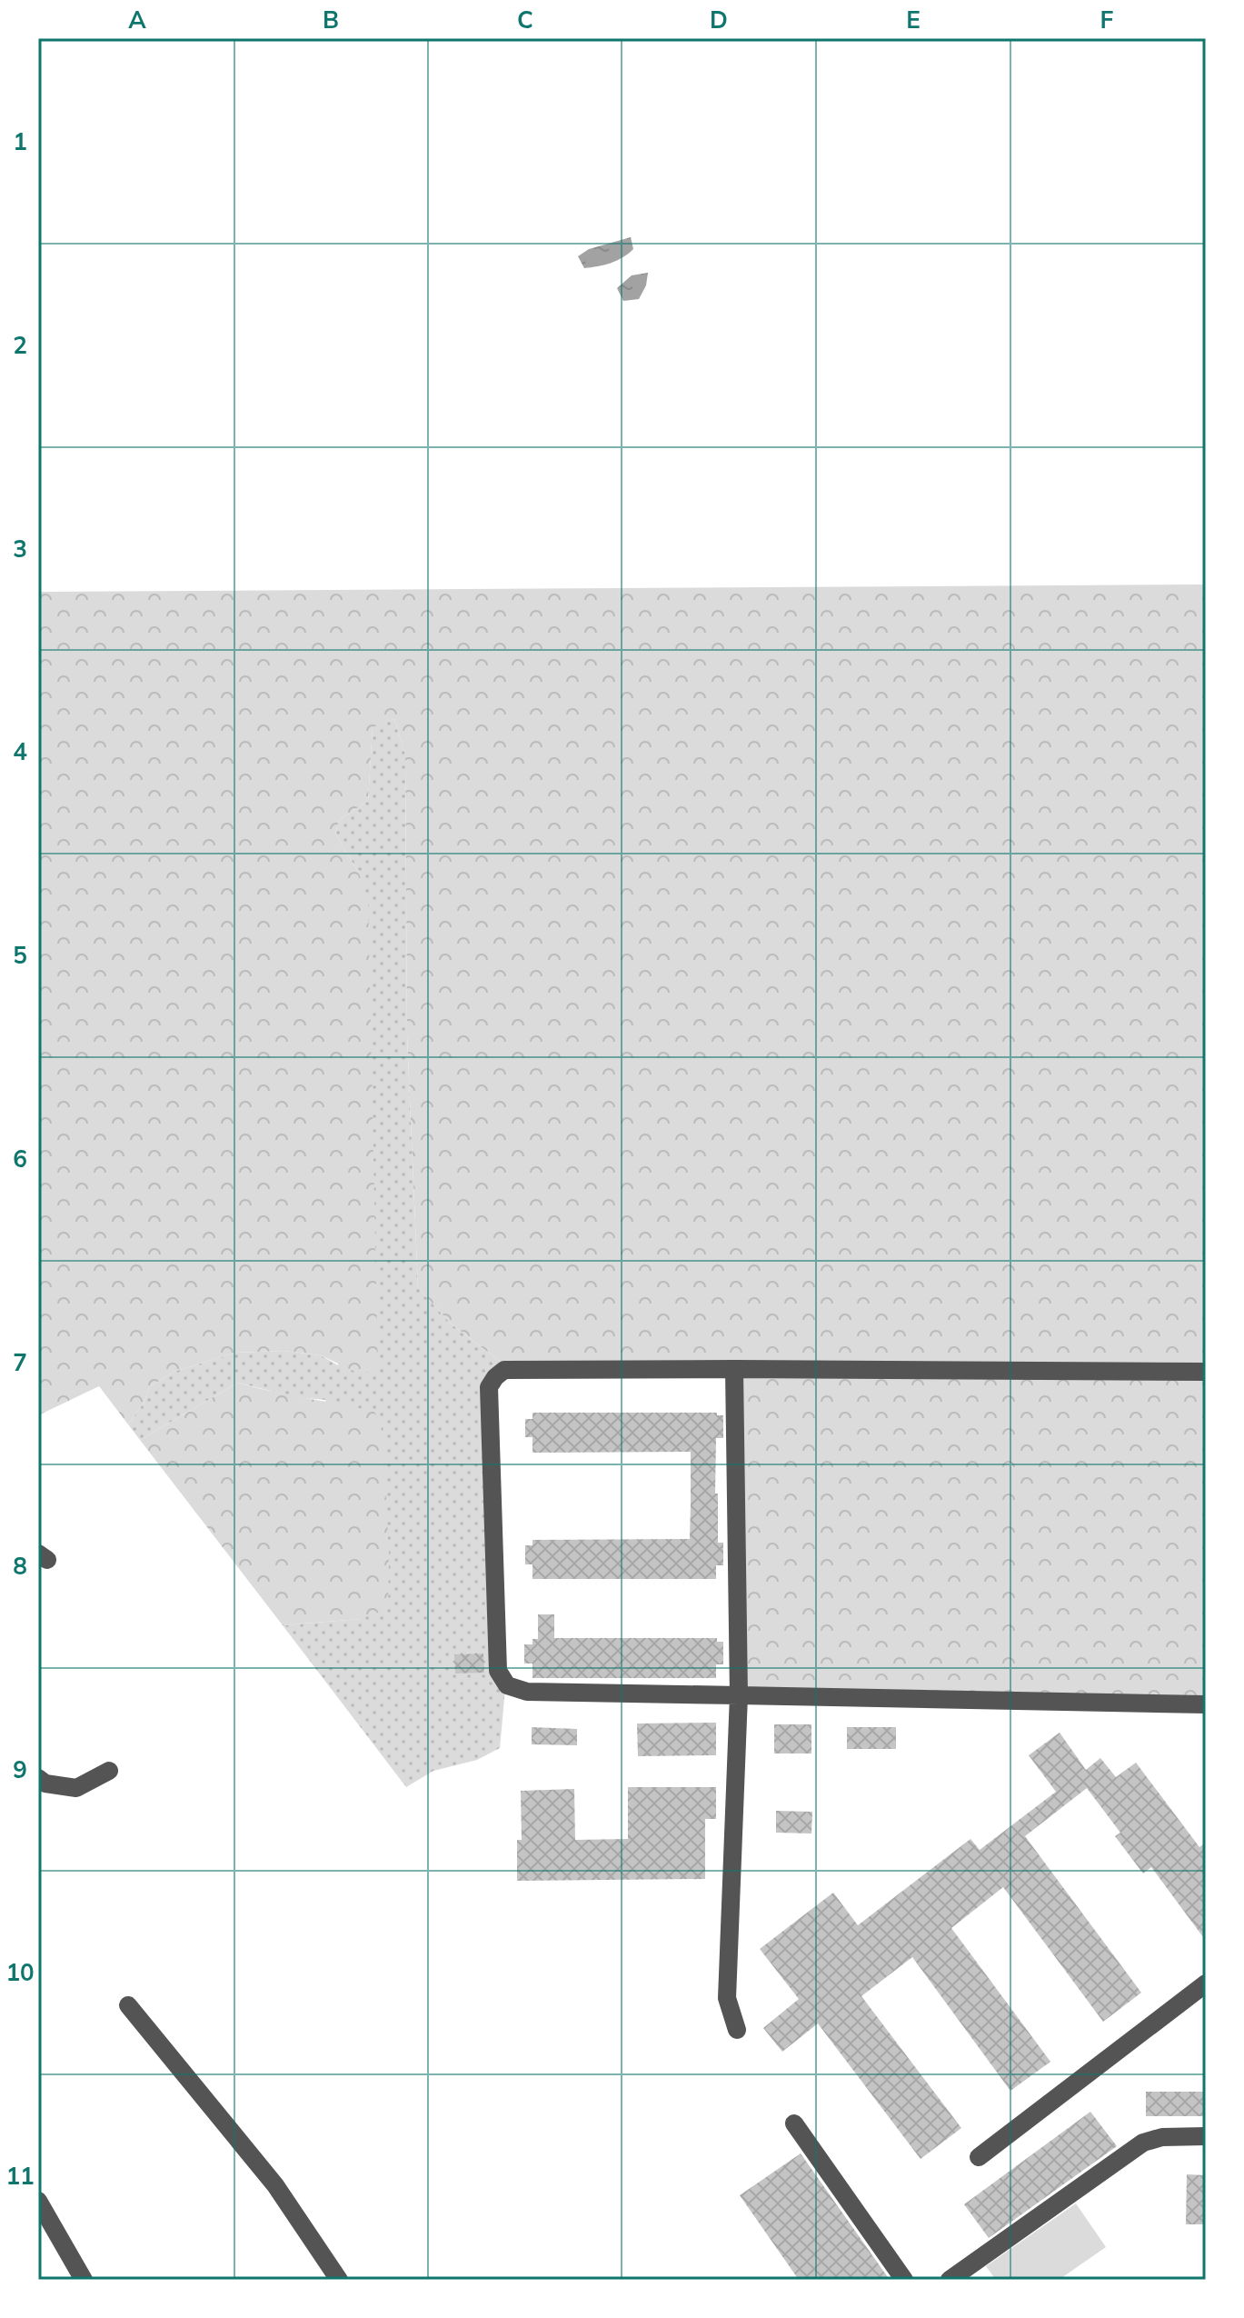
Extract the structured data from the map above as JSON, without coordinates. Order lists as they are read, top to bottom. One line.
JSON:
{"grid":{"columns":["A","B","C","D","E","F"],"rows":["1","2","3","4","5","6","7","8","9","10","11"]}}
